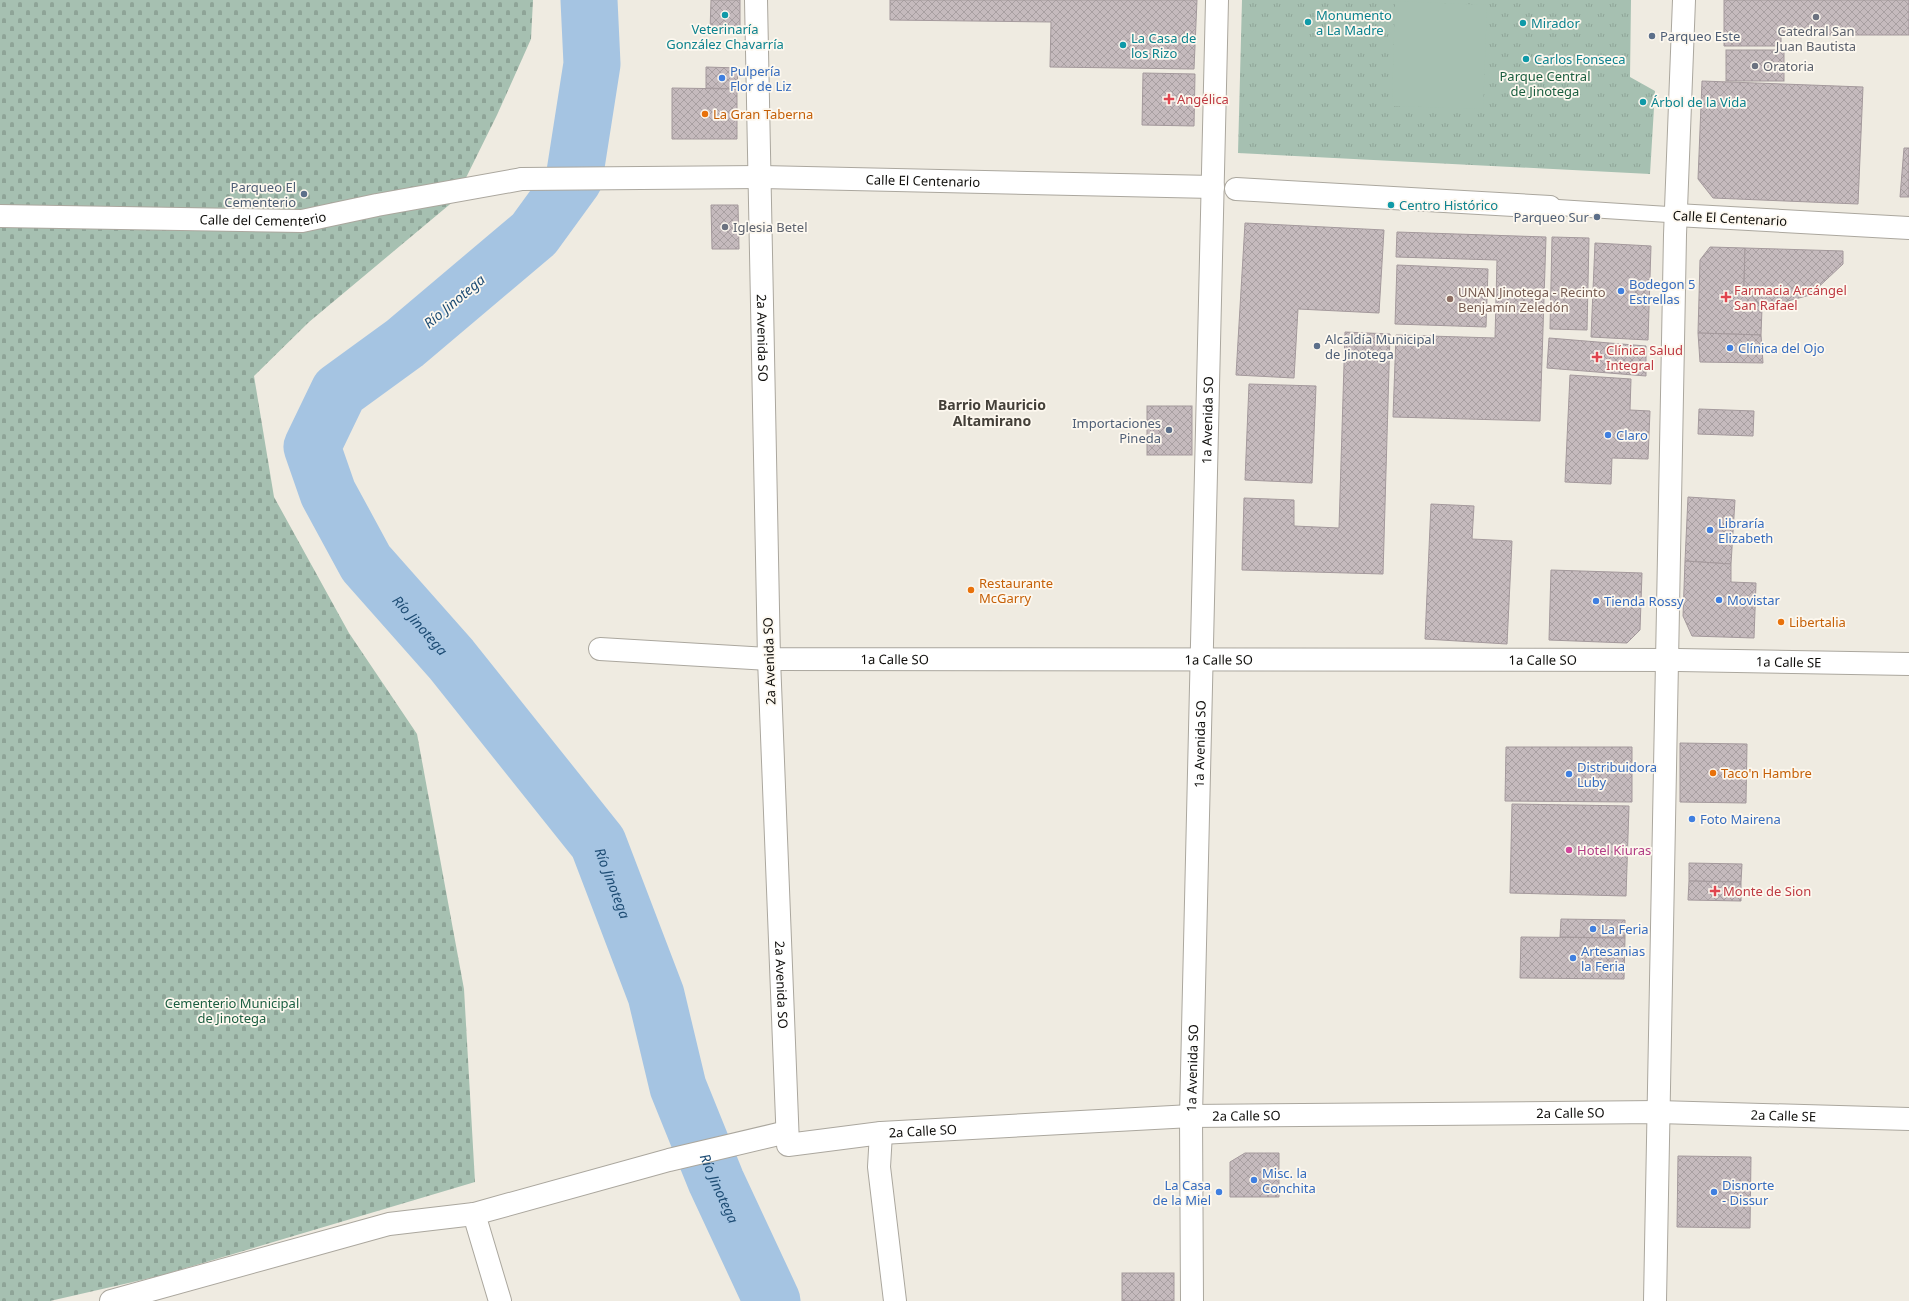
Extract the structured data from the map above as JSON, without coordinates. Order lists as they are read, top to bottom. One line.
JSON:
{"streets":{"street":["Calle El Centenario","Calle del Cementerio","2a Avenida SO","1a Avenida SO","1a Calle SO","1a Calle SE","2a Calle SO","2a Calle SE"]},"crossings":[["Calle El Centenario","Calle del Cementerio"],["Calle El Centenario","2a Avenida SO"],["Calle El Centenario","1a Avenida SO"],["2a Avenida SO","1a Calle SO"],["2a Avenida SO","2a Calle SO"],["1a Avenida SO","1a Calle SO"],["1a Avenida SO","2a Calle SO"],["1a Calle SO","1a Calle SE"],["2a Calle SO","2a Calle SE"]],"districts":["Barrio Mauricio Altamirano"],"water":["Río Jinotega"],"parks":["Parque Central de Jinotega","Cementerio Municipal de Jinotega"],"places":{"other":["Veterinaría González Chavarría","Catedral San Juan Bautista","Monumento a La Madre","Mirador","Parqueo Este","La Casa de los Rizo","Carlos Fonseca","Oratoria","Pulpería Flor de Liz","Árbol de la Vida","La Gran Taberna","Parqueo El Cementerio","Centro Histórico","Parqueo Sur","Iglesia Betel","Bodegon 5 Estrellas","UNAN Jinotega - Recinto Benjamín Zeledón","Alcaldía Municipal de Jinotega","Clínica del Ojo","Importaciones Pineda","Claro","Libraría Elizabeth","Restaurante McGarry","Movistar","Tienda Rossy","Libertalia","Taco'n Hambre","Distribuidora Luby","Foto Mairena","Hotel Kiuras","La Feria","Artesanias la Feria","Misc. la Conchita","La Casa de la Miel","Disnorte - Dissur"],"health":["Angélica","Farmacia Arcángel San Rafael","Clínica Salud Integral","Monte de Sion"]}}
